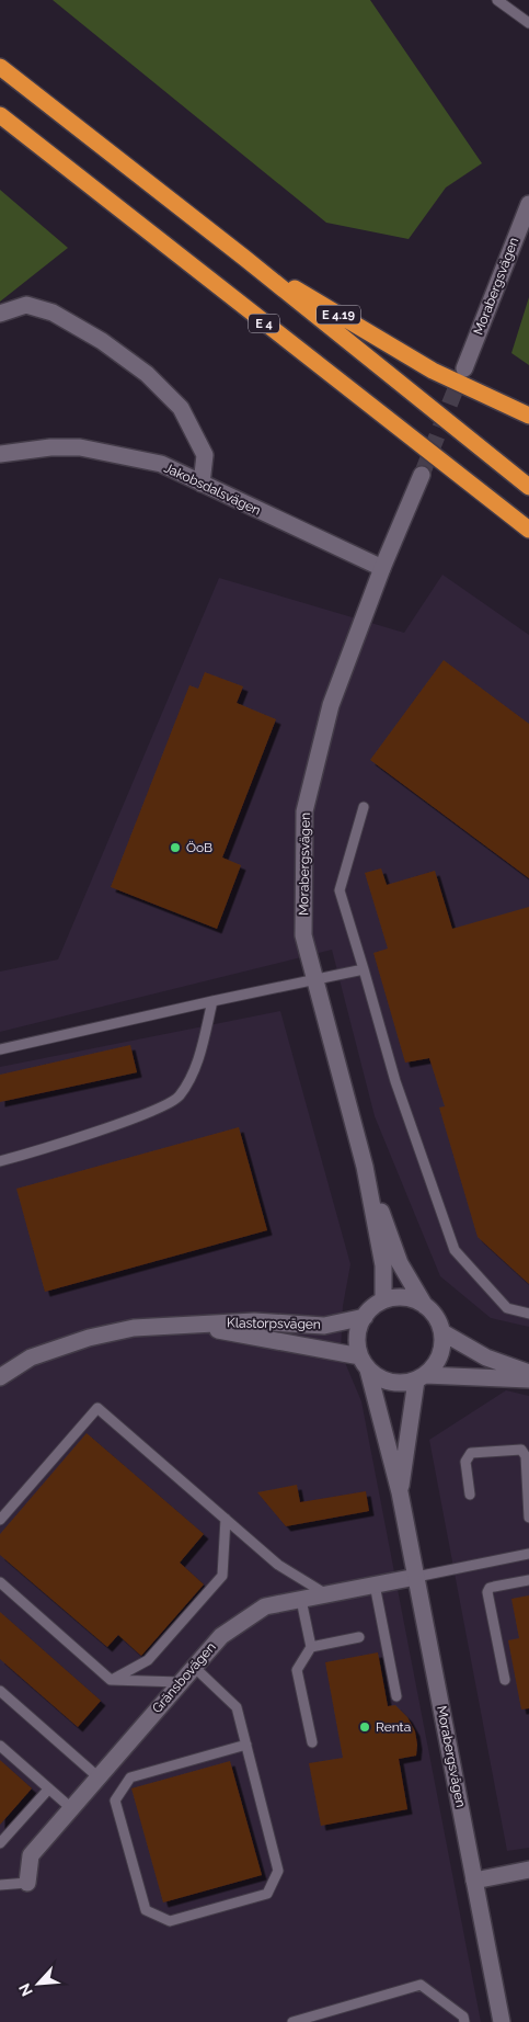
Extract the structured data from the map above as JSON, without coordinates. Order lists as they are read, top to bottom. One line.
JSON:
{"streets":{"highway":["E 4.19","E 4"],"street":["Morabergsvägen","Jakobsdalsvägen","Klastorpsvägen","Gränsbovägen"]},"crossings":[["Morabergsvägen","Jakobsdalsvägen"],["Morabergsvägen","Klastorpsvägen"],["Morabergsvägen","Gränsbovägen"]],"places":["ÖoB","Renta"],"north":"bottom left"}
